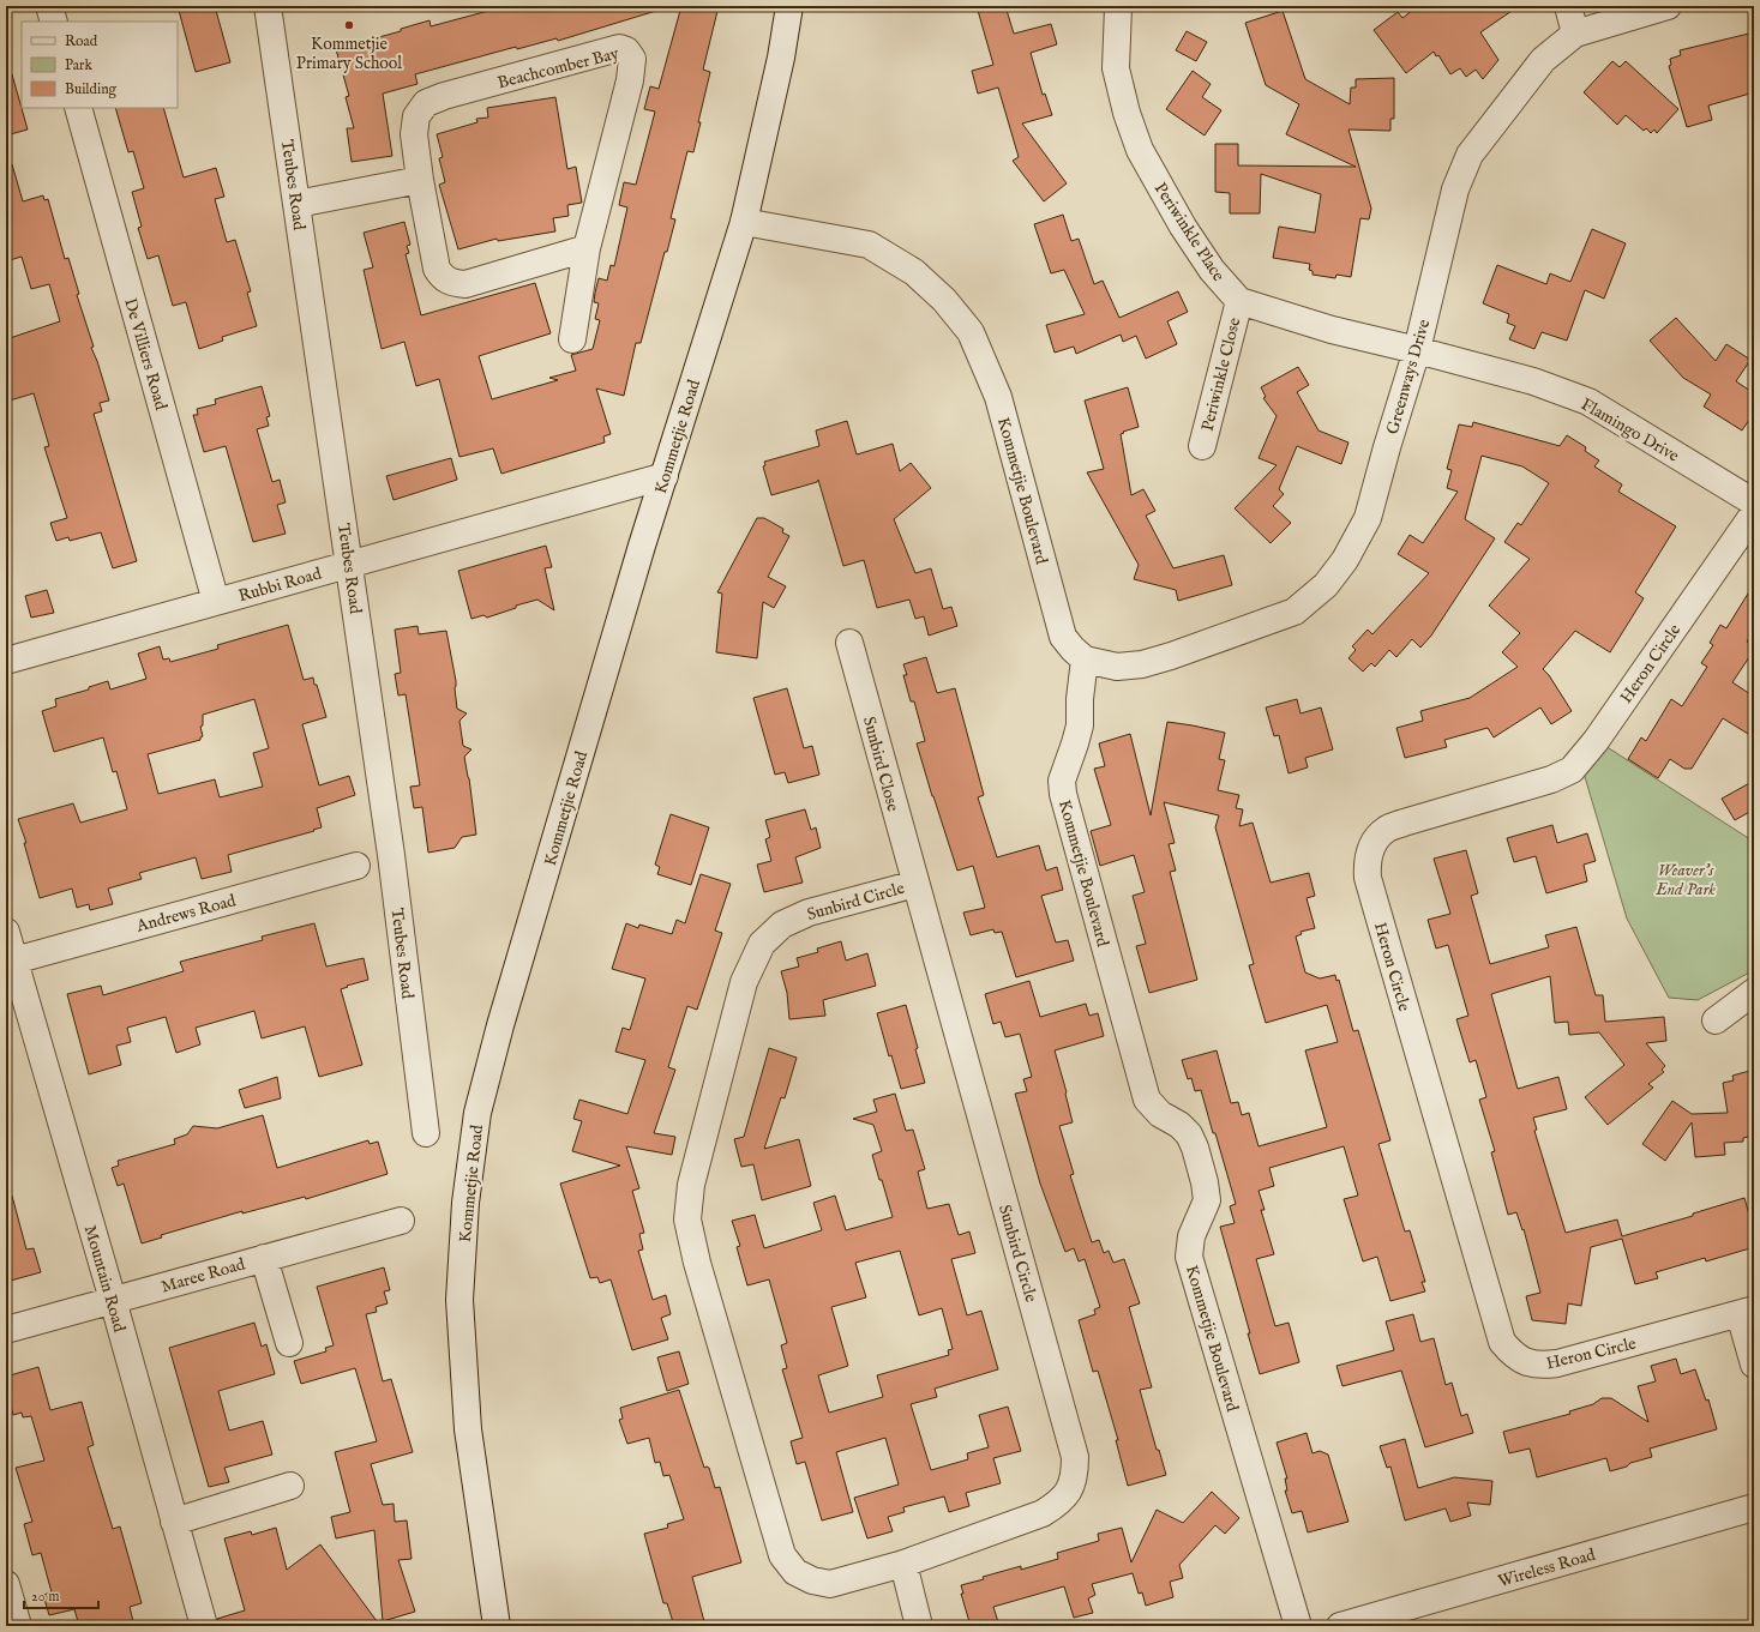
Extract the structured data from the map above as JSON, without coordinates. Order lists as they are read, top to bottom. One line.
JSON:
{"streets":{"street":["Beachcomber Bay","Teubes Road","Periwinkle Place","De Villiers Road","Periwinkle Close","Greenways Drive","Flamingo Drive","Kommetjie Road","Kommetjie Boulevard","Rubbi Road","Heron Circle","Sunbird Close","Sunbird Circle","Andrews Road","Maree Road","Mountain Road","Wireless Road"]},"crossings":[["Teubes Road","Rubbi Road"],["Periwinkle Place","Periwinkle Close"],["De Villiers Road","Rubbi Road"],["Greenways Drive","Flamingo Drive"],["Greenways Drive","Kommetjie Boulevard"],["Kommetjie Road","Kommetjie Boulevard"],["Kommetjie Road","Rubbi Road"],["Sunbird Close","Sunbird Circle"],["Andrews Road","Mountain Road"],["Maree Road","Mountain Road"]],"parks":["Weaver's End Park"],"places":["Kommetjie Primary School"],"legend":["Road","Park","Building"],"scale_bar":"20 m"}
